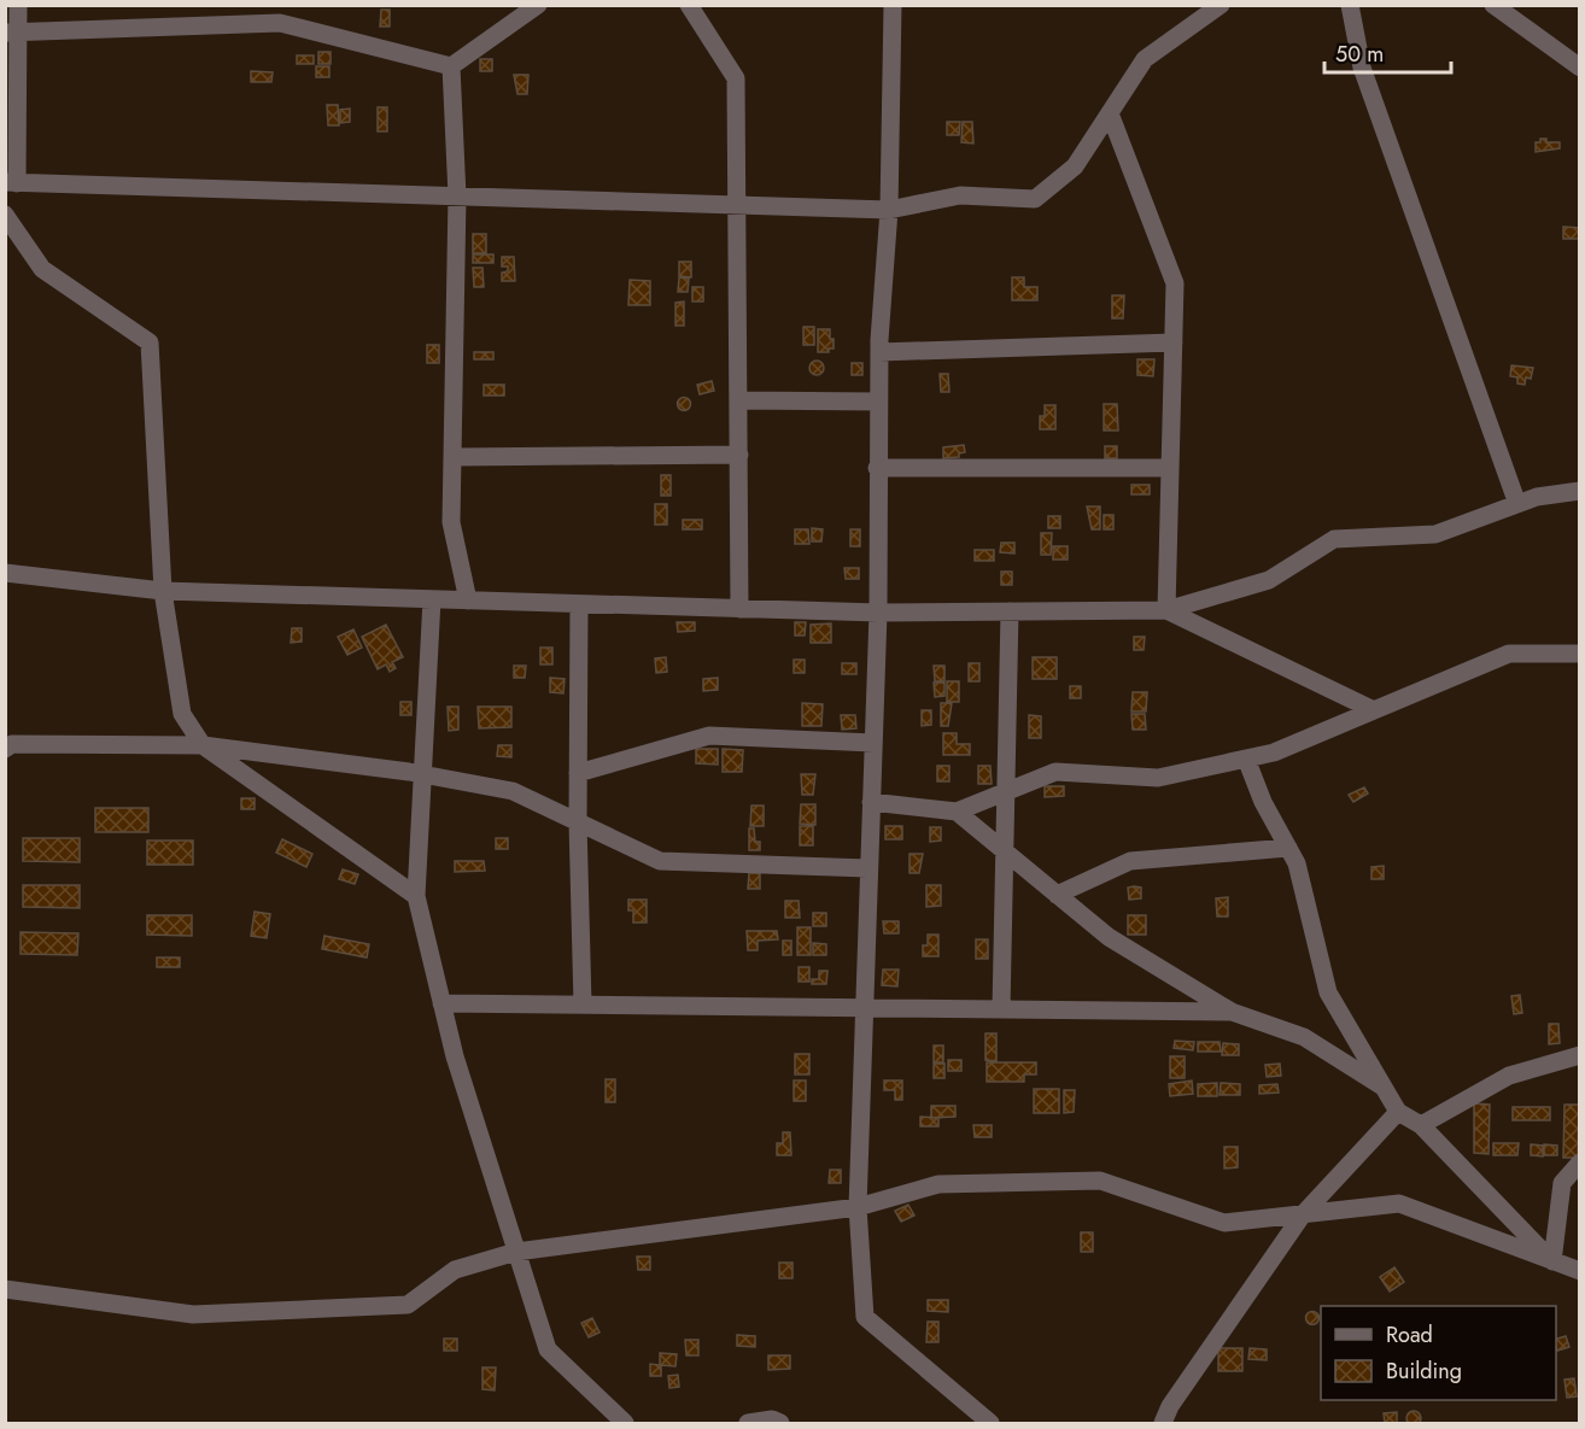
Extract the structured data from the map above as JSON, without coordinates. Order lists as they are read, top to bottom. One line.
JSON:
{"legend":["Road","Building"],"scale_bar":"50 m"}
